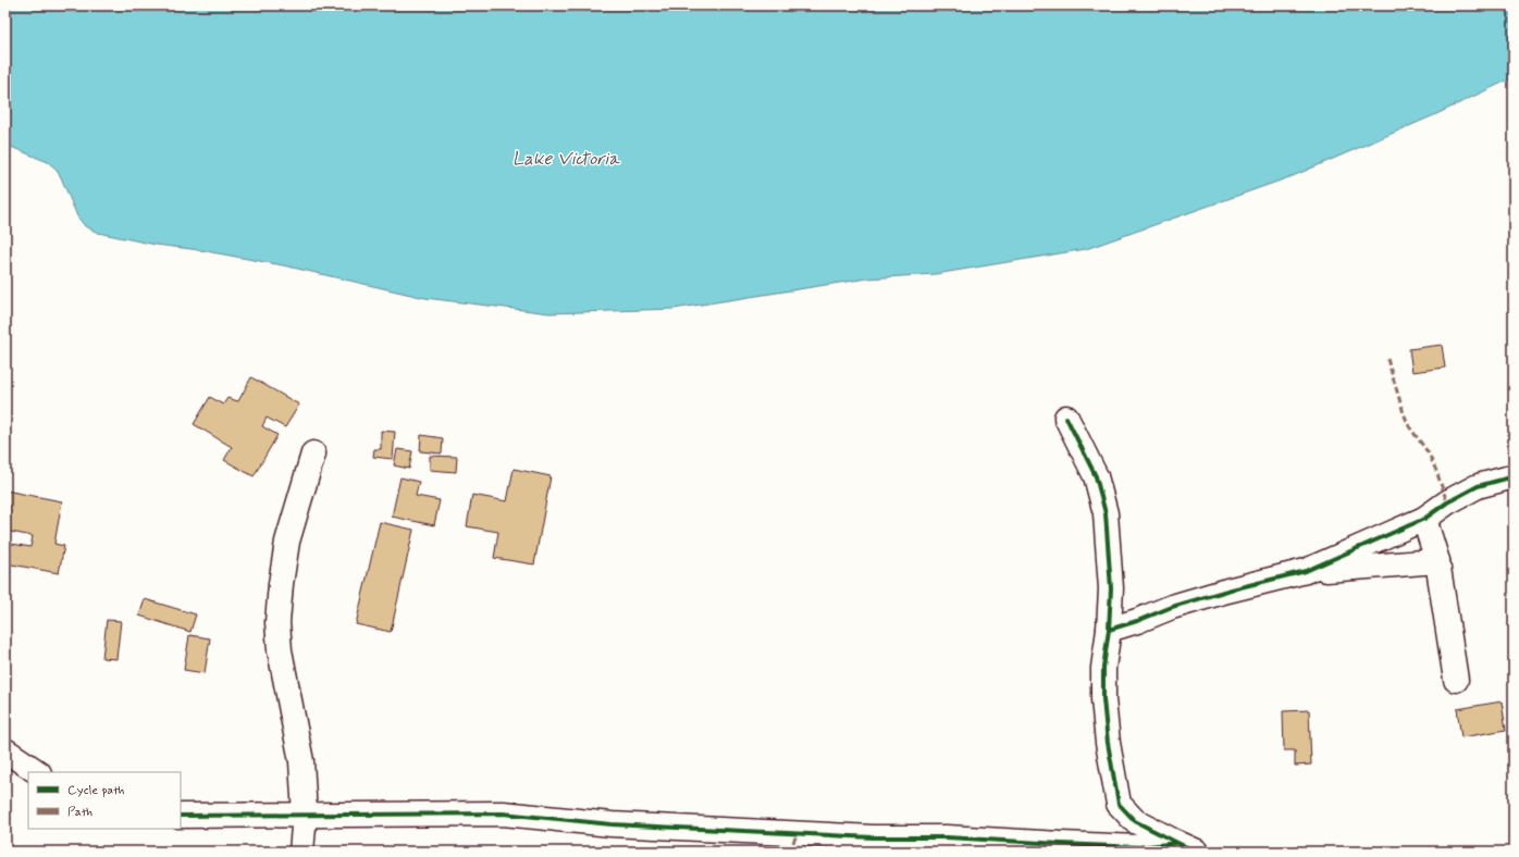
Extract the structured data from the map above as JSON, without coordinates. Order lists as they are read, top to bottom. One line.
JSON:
{"water":["Lake Victoria"],"legend":["Cycle path","Path"]}
